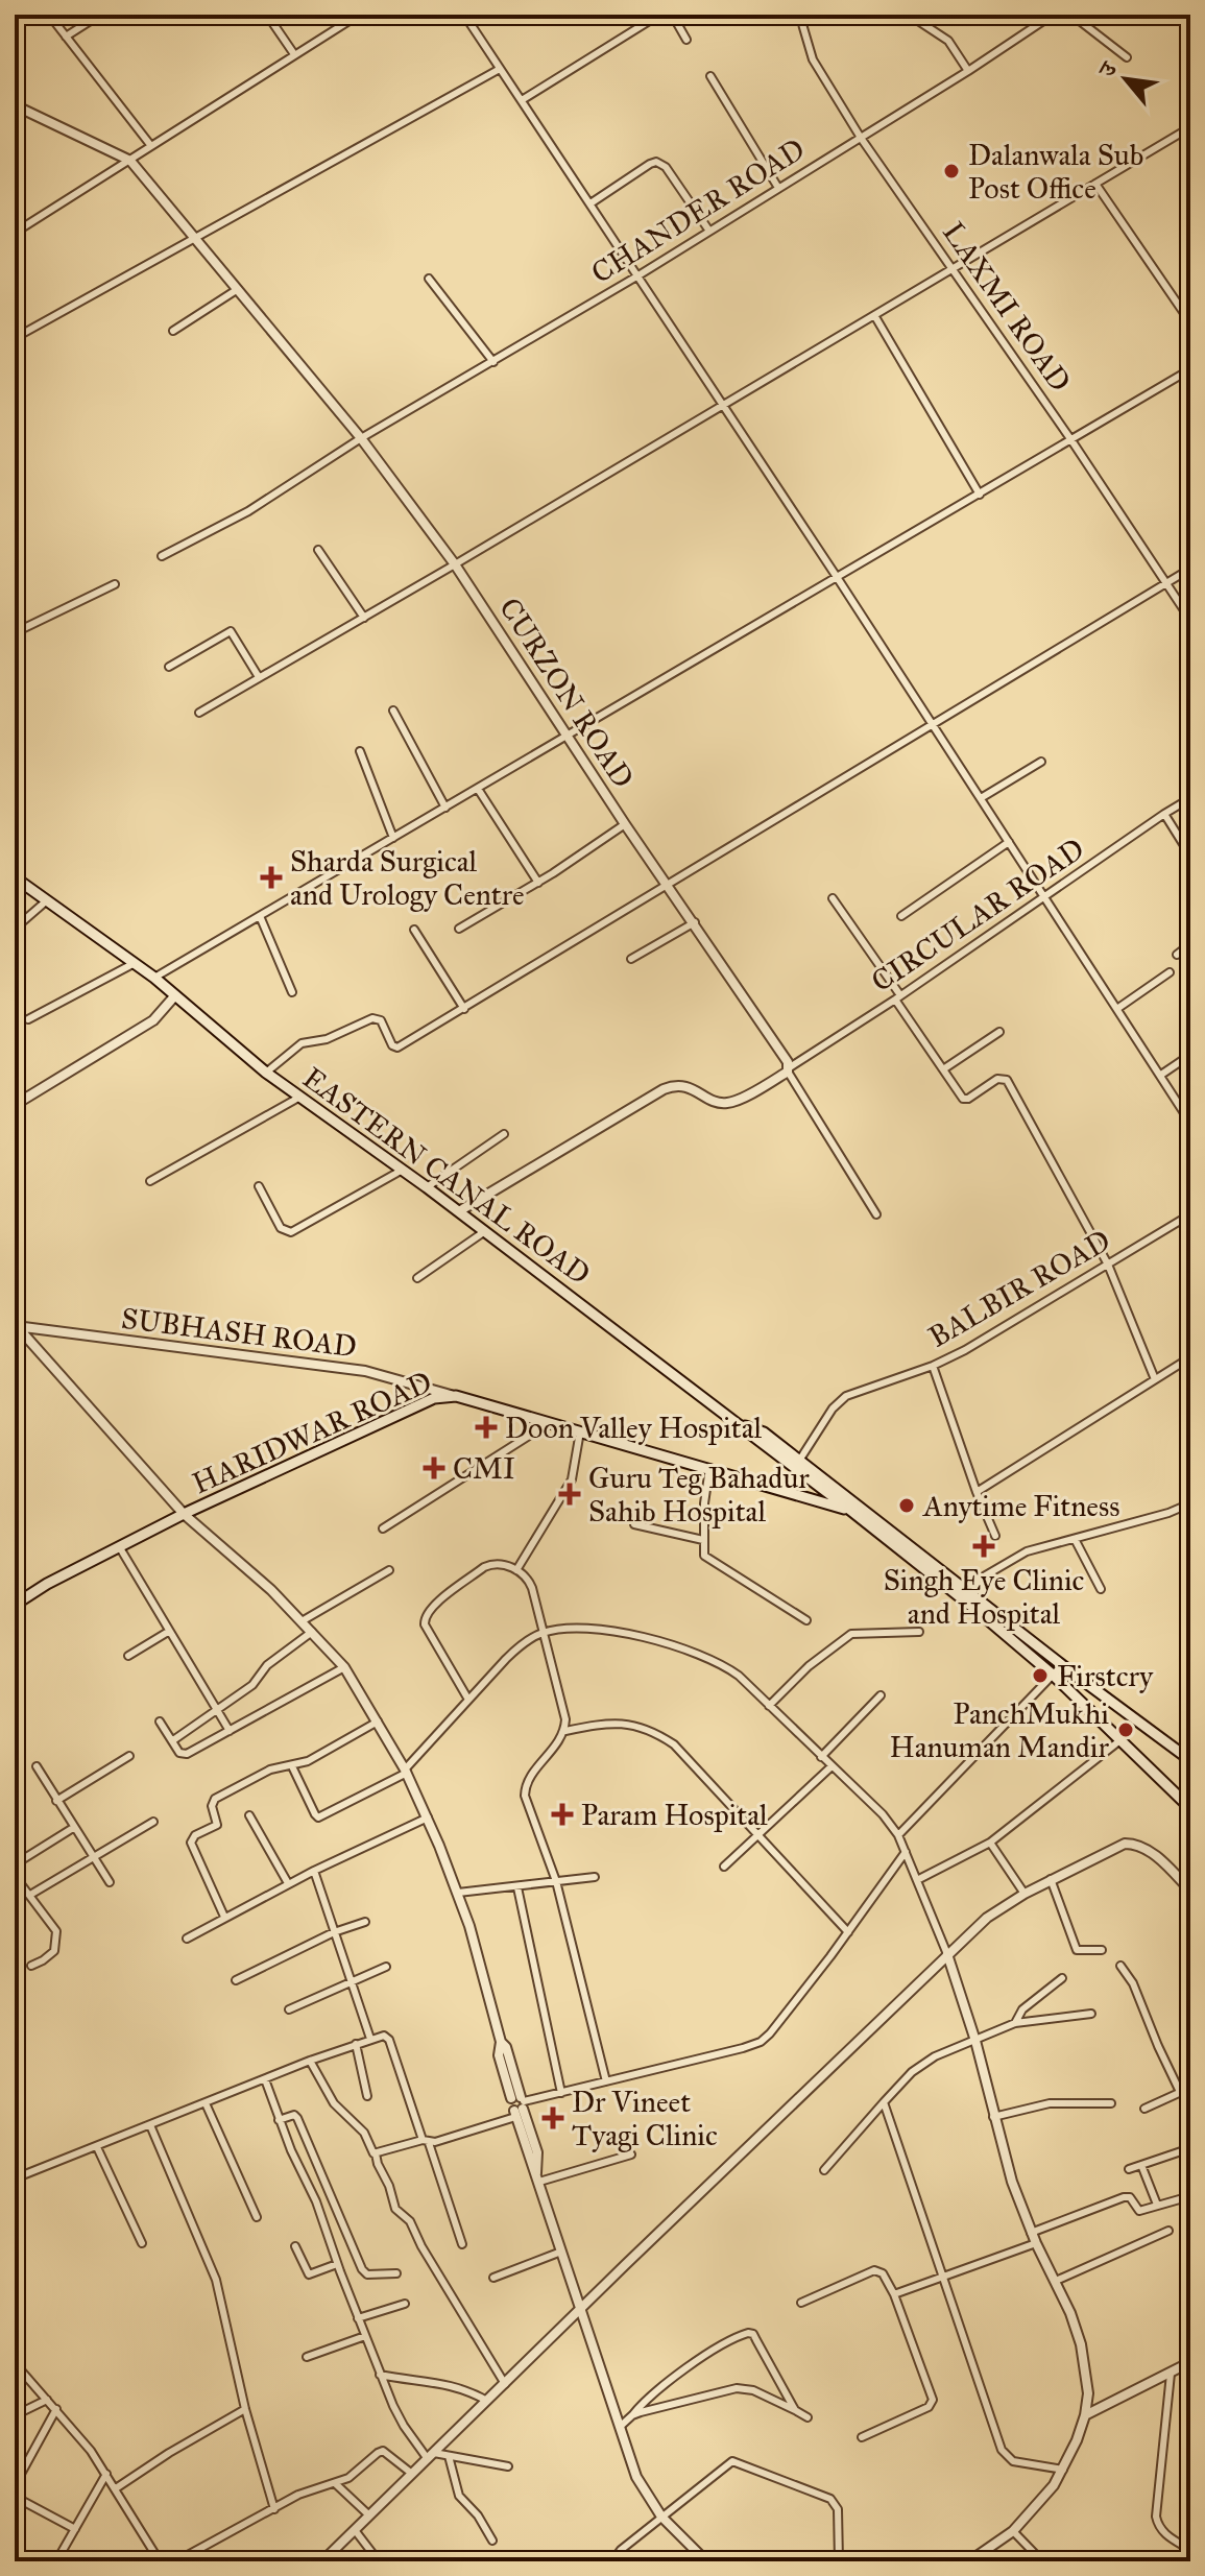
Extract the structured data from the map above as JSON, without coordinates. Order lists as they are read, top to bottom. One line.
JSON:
{"streets":{"main road":["EASTERN CANAL ROAD","HARIDWAR ROAD"],"street":["CHANDER ROAD","LAXMI ROAD","CURZON ROAD","CIRCULAR ROAD","BALBIR ROAD","SUBHASH ROAD"]},"crossings":[["CHANDER ROAD","LAXMI ROAD"],["CHANDER ROAD","CURZON ROAD"],["CURZON ROAD","CIRCULAR ROAD"],["EASTERN CANAL ROAD","HARIDWAR ROAD"],["SUBHASH ROAD","HARIDWAR ROAD"]],"places":{"other":["Dalanwala Sub Post Office","Anytime Fitness","Firstcry","PanchMukhi Hanuman Mandir"],"health":["Sharda Surgical and Urology Centre","Doon Valley Hospital","CMI","Guru Teg Bahadur Sahib Hospital","Singh Eye Clinic and Hospital","Param Hospital","Dr Vineet Tyagi Clinic"]},"north":"top left"}
